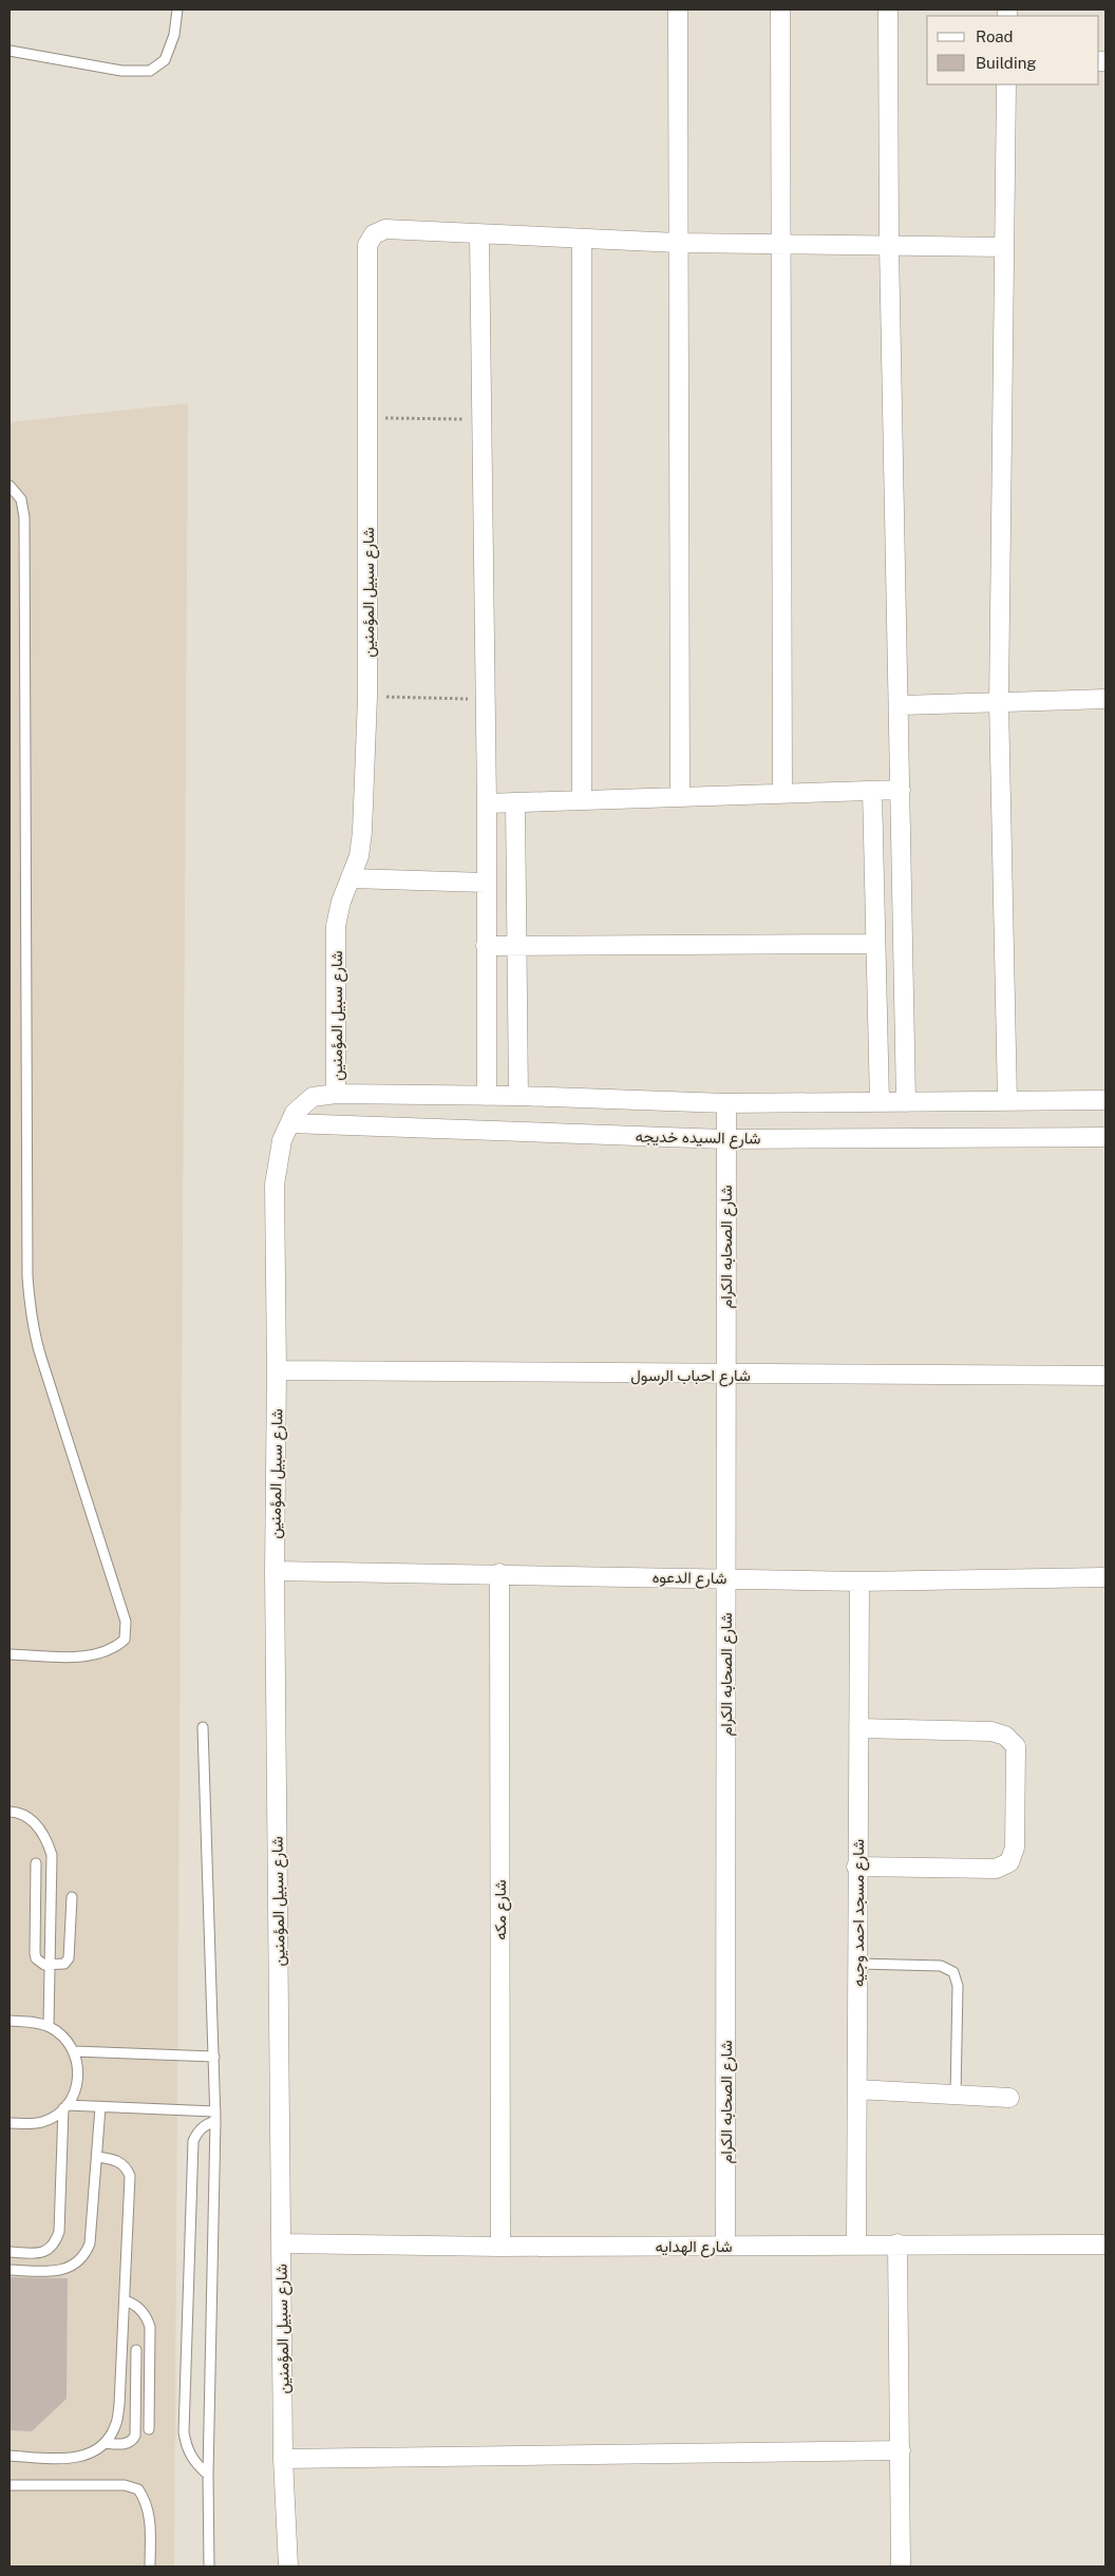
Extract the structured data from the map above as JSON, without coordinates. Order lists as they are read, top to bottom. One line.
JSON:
{"streets":{"street":["شارع سبيل المؤمنين","شارع السيده خديجه","شارع الصحابه الكرام","شارع احباب الرسول","شارع الدعوه","شارع مكه","شارع مسجد احمد وجيه","شارع الهدايه"]},"crossings":[["شارع سبيل المؤمنين","شارع السيده خديجه"],["شارع سبيل المؤمنين","شارع احباب الرسول"],["شارع سبيل المؤمنين","شارع الدعوه"],["شارع سبيل المؤمنين","شارع الهدايه"],["شارع السيده خديجه","شارع الصحابه الكرام"],["شارع الصحابه الكرام","شارع احباب الرسول"],["شارع الصحابه الكرام","شارع الدعوه"],["شارع الصحابه الكرام","شارع الهدايه"],["شارع الدعوه","شارع مكه"],["شارع الدعوه","شارع مسجد احمد وجيه"],["شارع مكه","شارع الهدايه"],["شارع مسجد احمد وجيه","شارع الهدايه"]],"legend":["Road","Building"]}
